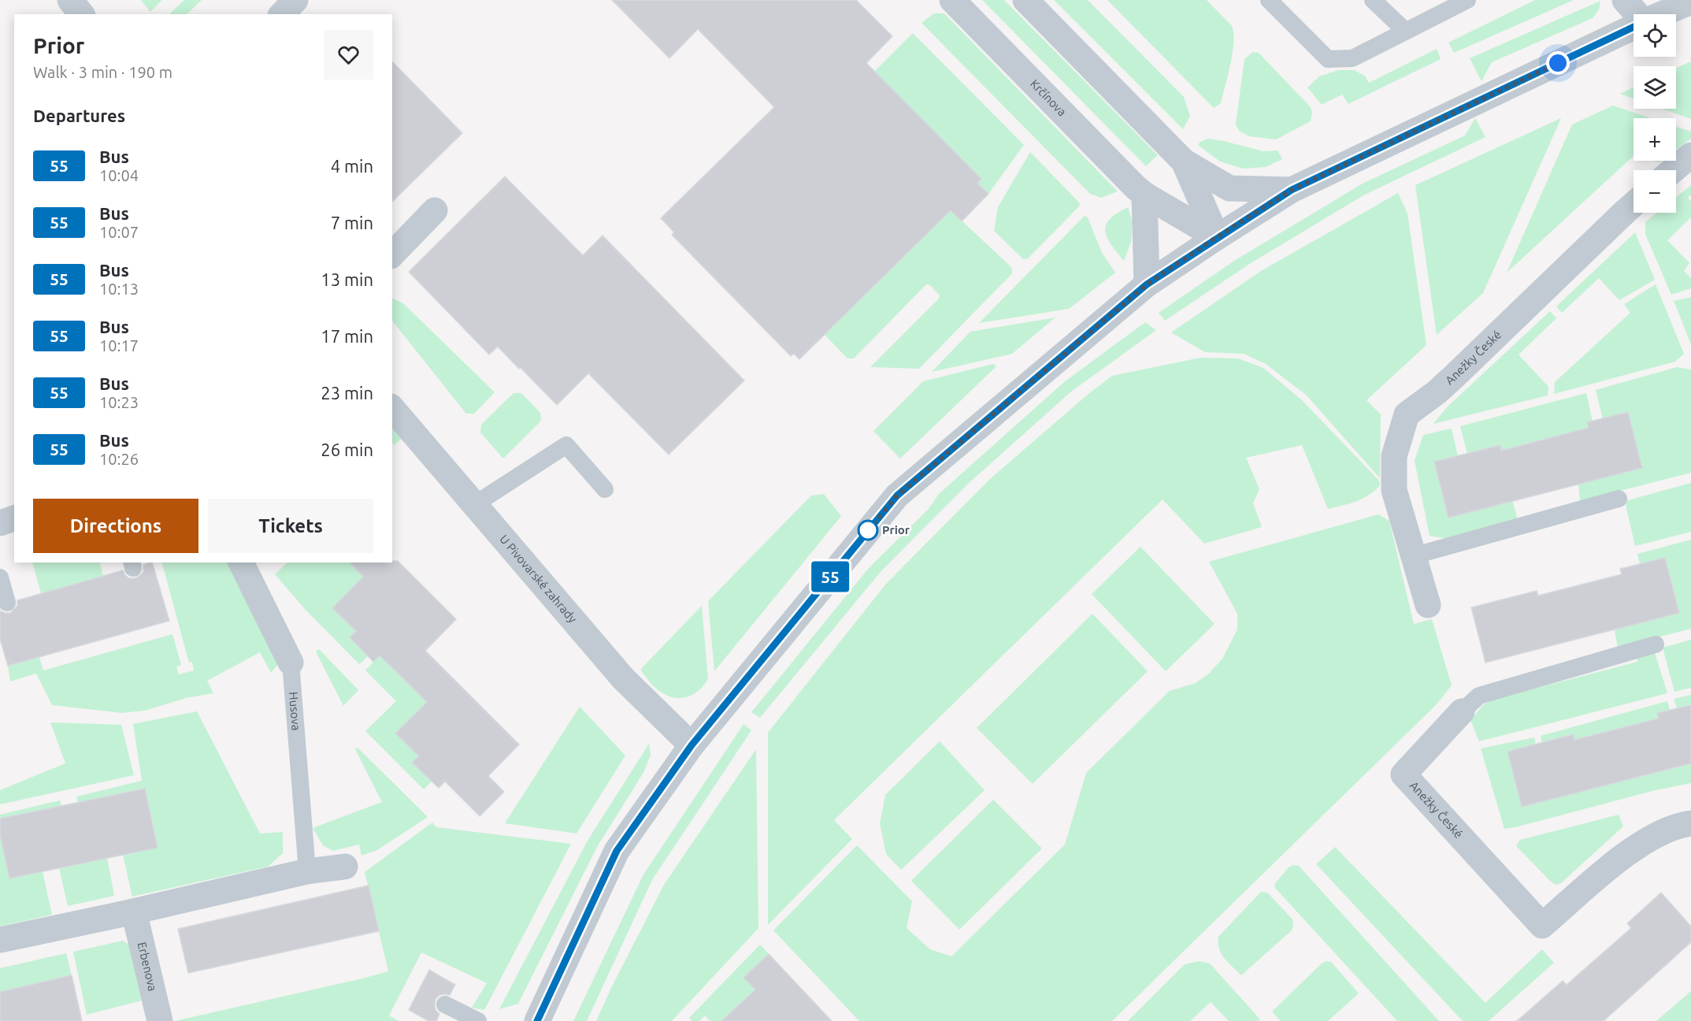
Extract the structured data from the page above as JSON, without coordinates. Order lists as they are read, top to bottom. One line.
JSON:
{"streets":{"street":["Krčínova","Anežky České","U Pivovarské zahrady","Husova","Erbenova"]},"places":["Prior"],"lines":["bus line 55"],"page":{"on_map":"55","map_buttons":["+","−"],"heading":[["Prior","Walk · 3 min · 190 m"],"Departures"],"list":[{"mark":"55","name":"Bus","note":"10:04","value":"4 min"},{"mark":"55","name":"Bus","note":"10:07","value":"7 min"},{"mark":"55","name":"Bus","note":"10:13","value":"13 min"},{"mark":"55","name":"Bus","note":"10:17","value":"17 min"},{"mark":"55","name":"Bus","note":"10:23","value":"23 min"},{"mark":"55","name":"Bus","note":"10:26","value":"26 min"}],"buttons":["Directions","Tickets"]}}
